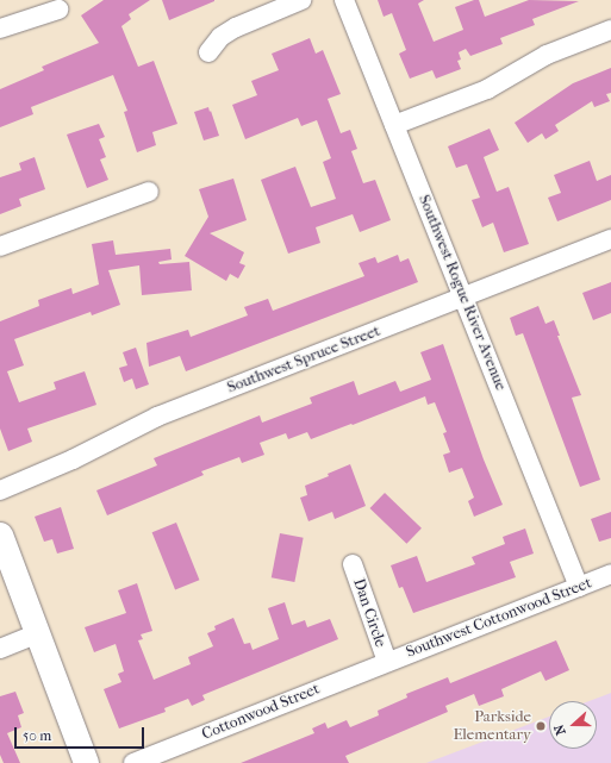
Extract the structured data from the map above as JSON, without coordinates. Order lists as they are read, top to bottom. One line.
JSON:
{"streets":{"street":["Southwest Rogue River Avenue","Southwest Spruce Street","Dan Circle","Southwest Cottonwood Street","Cottonwood Street"]},"crossings":[["Southwest Rogue River Avenue","Southwest Spruce Street"],["Southwest Rogue River Avenue","Southwest Cottonwood Street"],["Dan Circle","Southwest Cottonwood Street"],["Dan Circle","Cottonwood Street"],["Southwest Cottonwood Street","Cottonwood Street"]],"places":["Parkside Elementary"],"scale_bar":"50 m","north":"left"}
